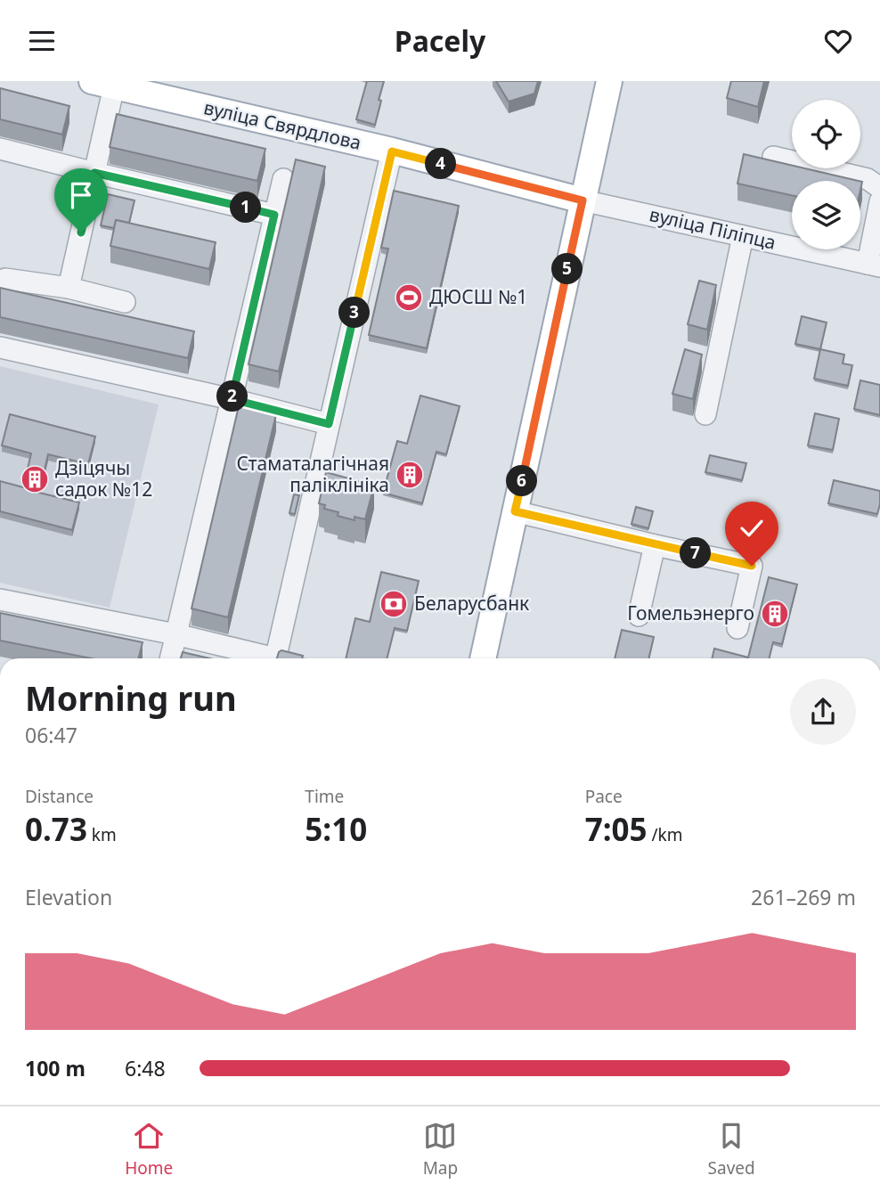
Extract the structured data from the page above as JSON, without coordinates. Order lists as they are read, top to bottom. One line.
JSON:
{"streets":{"main road":["вуліца Свярдлова"],"street":["вуліца Піліпца"]},"crossings":[["вуліца Свярдлова","вуліца Піліпца"]],"places":{"sports":["ДЮСШ №1"],"building":["Стаматалагічная паліклініка","Дзіцячы садок №12","Гомельэнерго"],"bank":["Беларусбанк"]},"page":{"header":"Pacely","pins":["4","1","5","3","2","6","7"],"heading":["Morning run","06:47"],"stats":[["Distance","0.73 km"],["Time","5:10"],["Pace","7:05 /km"]],"chart":["Elevation","261–269 m"],"list":[{"name":"100 m","note":"6:48"}],"tabs":["Home","Map","Saved"]}}
